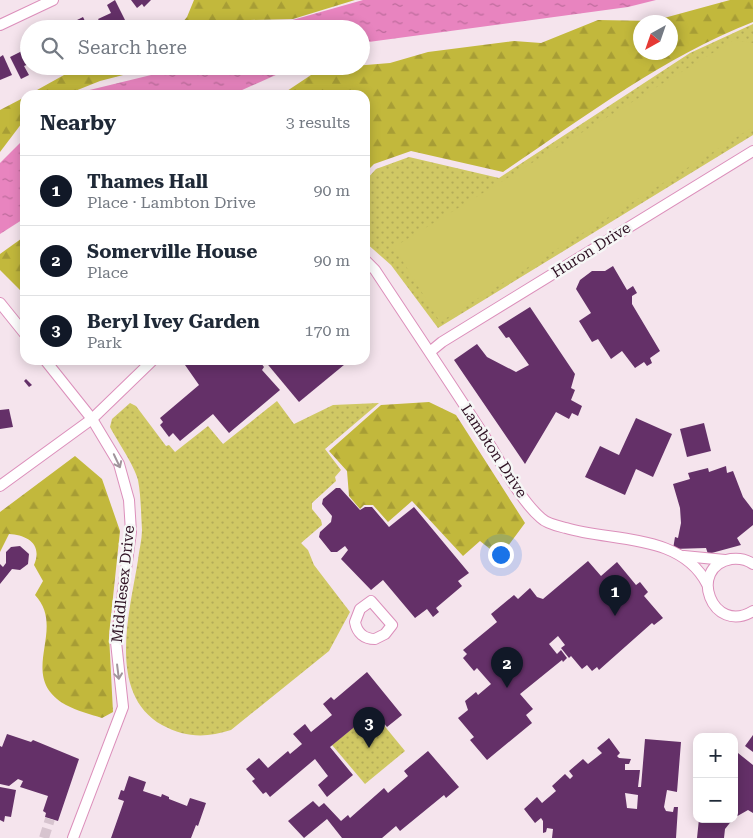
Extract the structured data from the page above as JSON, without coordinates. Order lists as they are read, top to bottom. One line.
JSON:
{"streets":{"street":["Huron Drive","Lambton Drive","Middlesex Drive"]},"crossings":[["Huron Drive","Lambton Drive"]],"one_way":["Middlesex Drive"],"north":"bottom left","page":{"search":"Search here","heading":["Nearby","3 results"],"list":[{"mark":"1","name":"Thames Hall","note":"Place · Lambton Drive","value":"90 m"},{"mark":"2","name":"Somerville House","note":"Place","value":"90 m"},{"mark":"3","name":"Beryl Ivey Garden","note":"Park","value":"170 m"}],"pins":["1","2","3"],"map_buttons":["+","−"]}}
